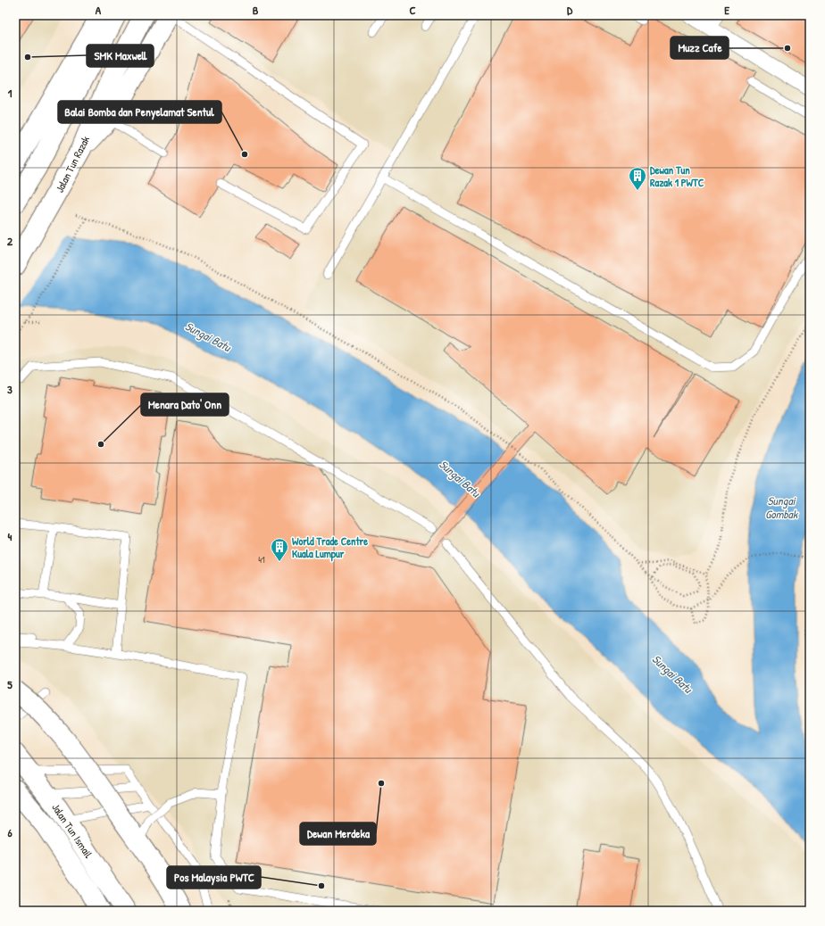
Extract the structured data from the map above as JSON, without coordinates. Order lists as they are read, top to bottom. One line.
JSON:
{"streets":{"main road":["Jalan Tun Razak","Jalan Tun Ismail"]},"water":["Sungai Batu","Sungai Gombak"],"places":{"other":["Muzz Cafe","SMK Maxwell","Balai Bomba dan Penyelamat Sentul","Menara Dato' Onn","Dewan Merdeka","Pos Malaysia PWTC"],"building":["Dewan Tun Razak 1 PWTC","World Trade Centre Kuala Lumpur"]},"house_numbers":["41"],"grid":{"columns":["A","B","C","D","E"],"rows":["1","2","3","4","5","6"]}}
